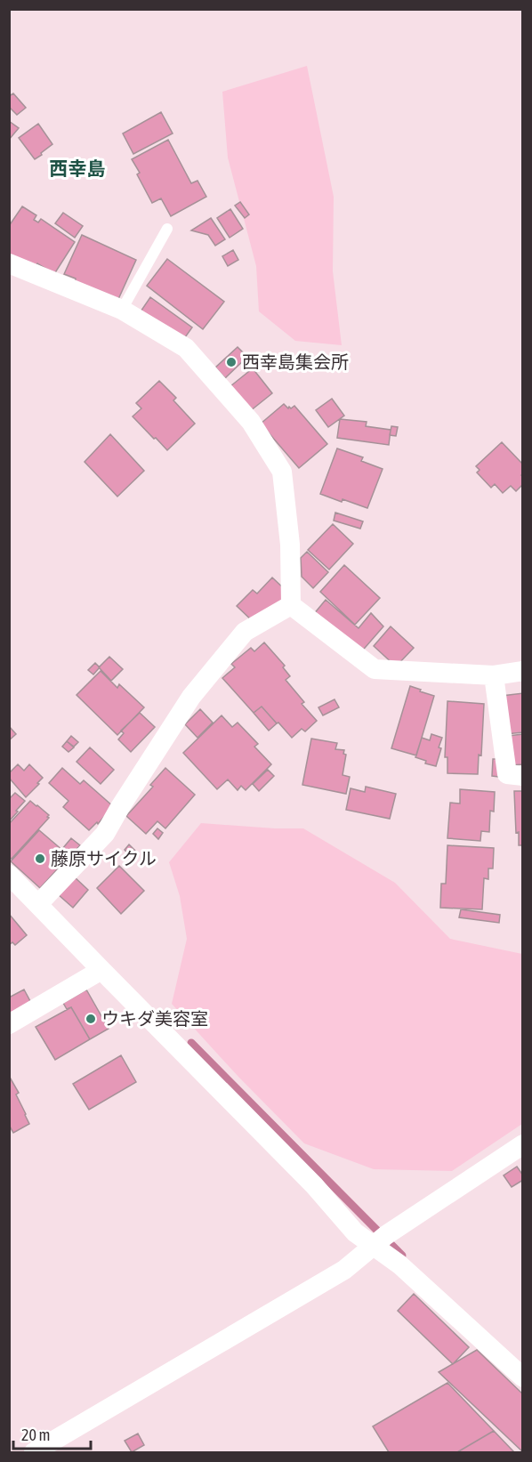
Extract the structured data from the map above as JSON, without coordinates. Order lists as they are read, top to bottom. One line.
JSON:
{"districts":["西幸島"],"places":["西幸島集会所","藤原サイクル","ウキダ美容室"],"scale_bar":"20 m"}
